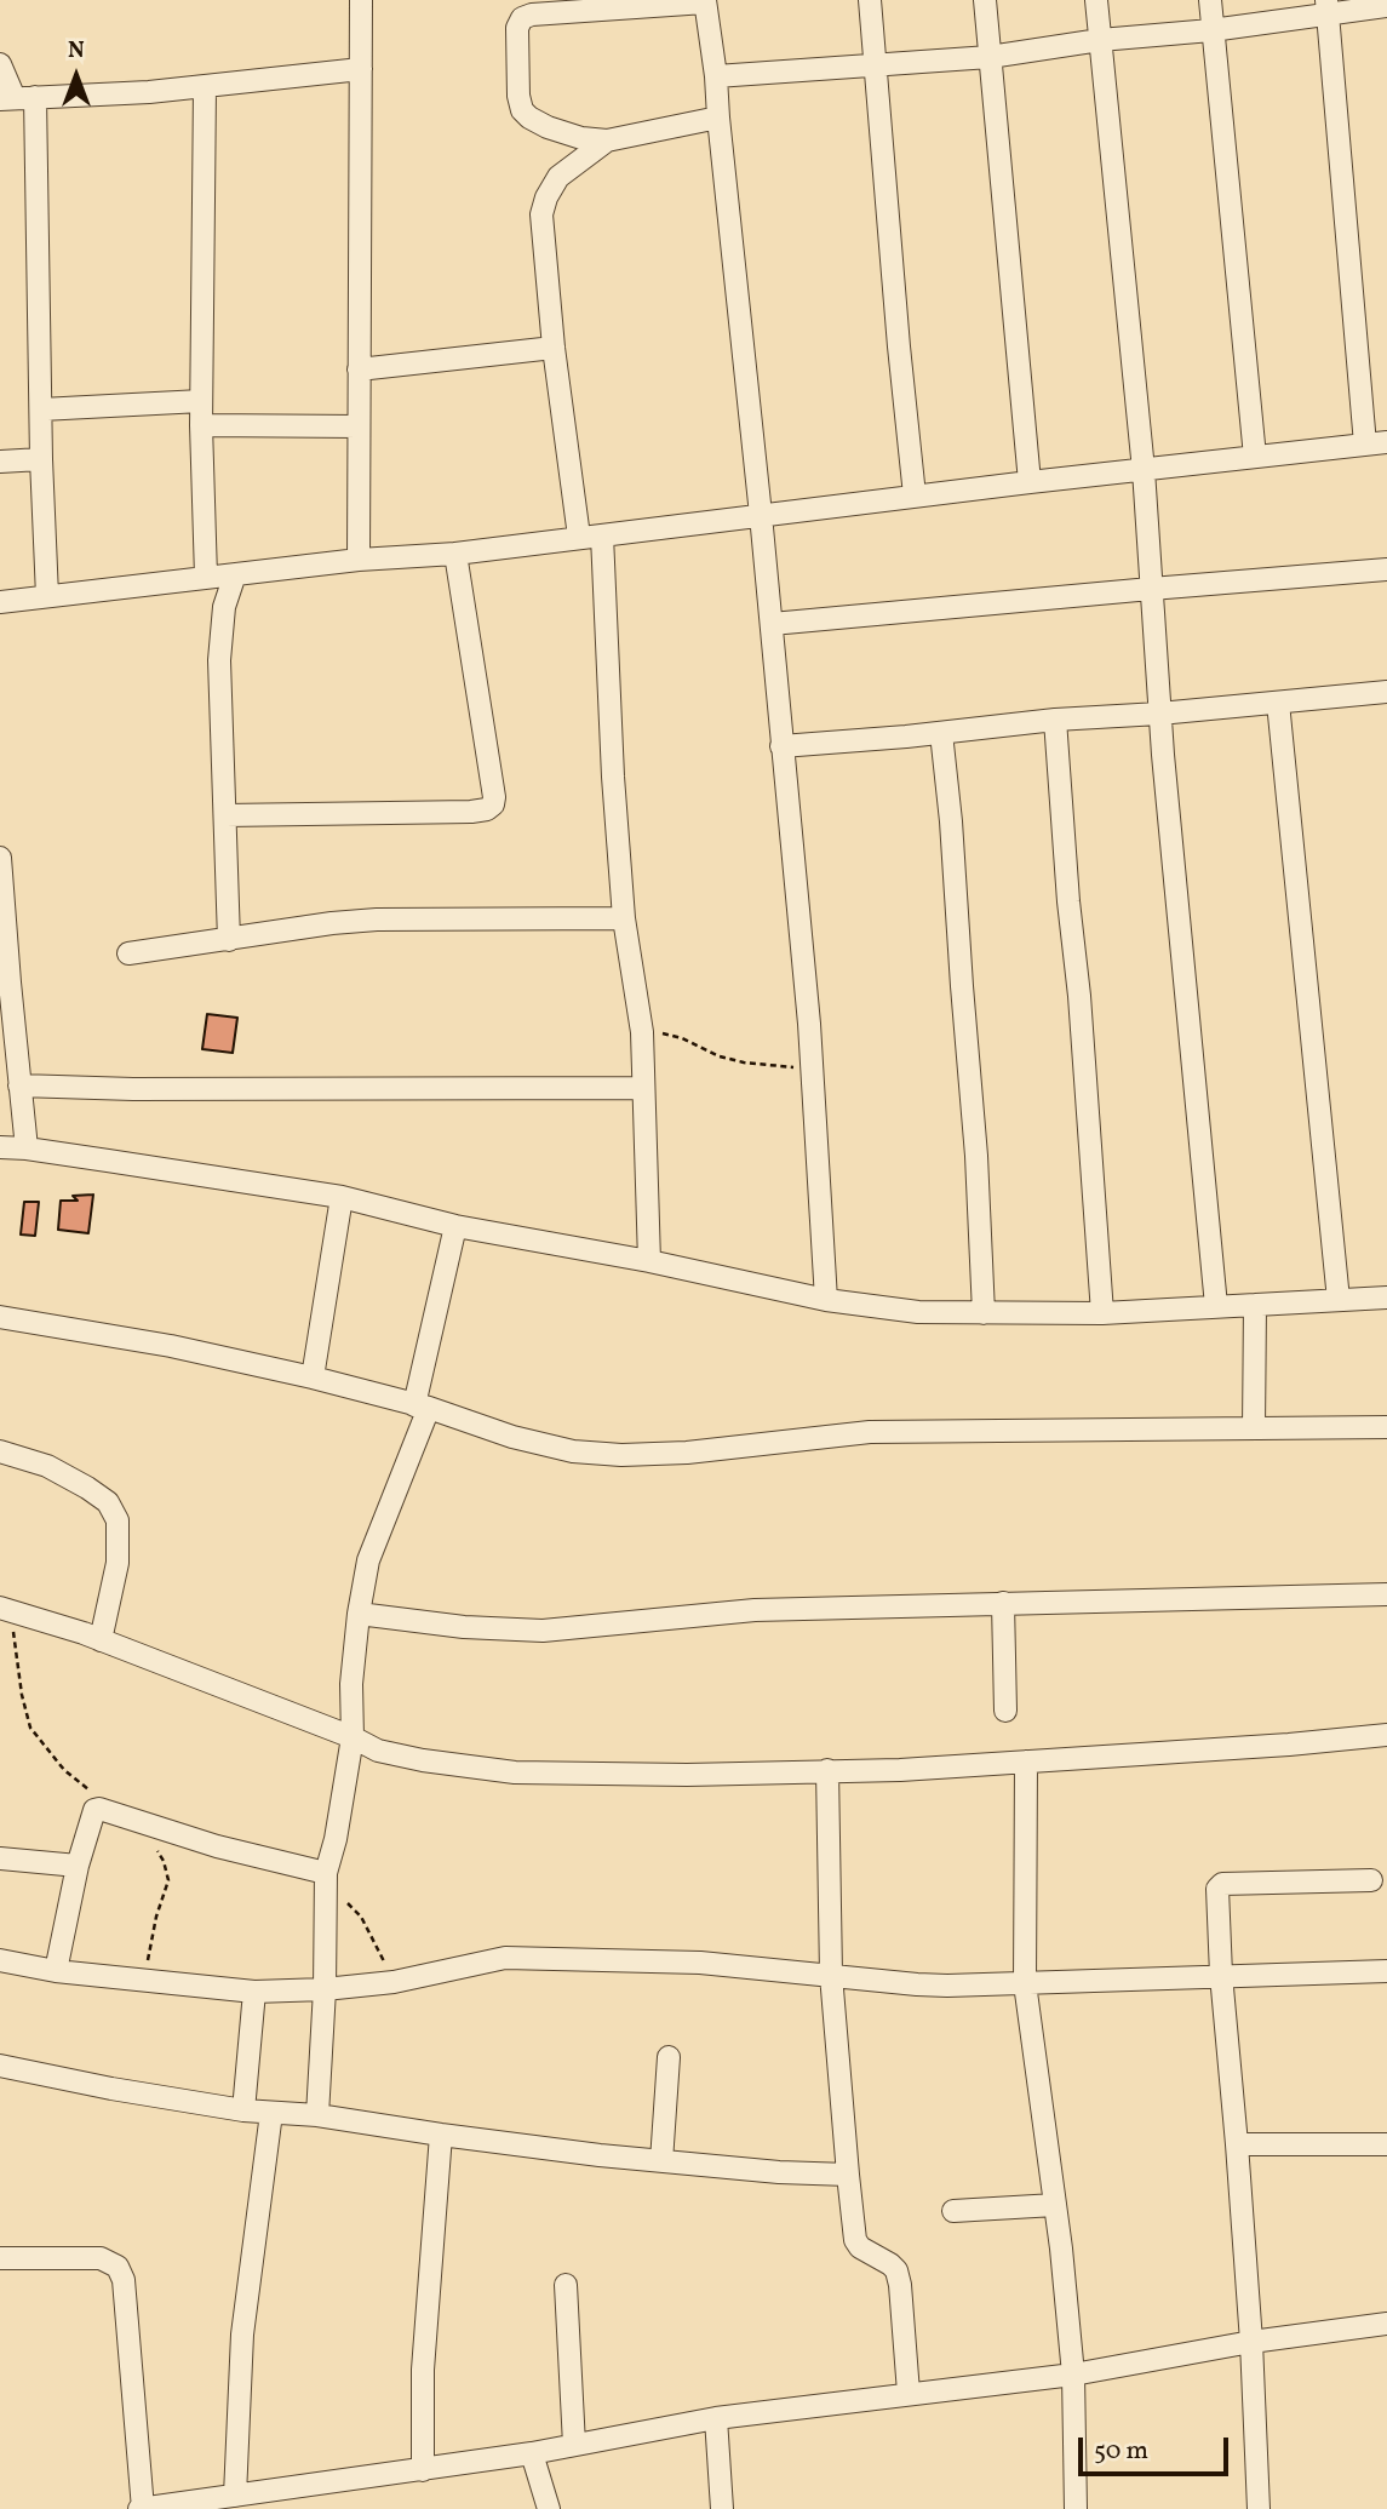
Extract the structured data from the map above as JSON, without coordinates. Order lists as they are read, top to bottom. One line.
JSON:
{"scale_bar":"50 m","north":"top"}
